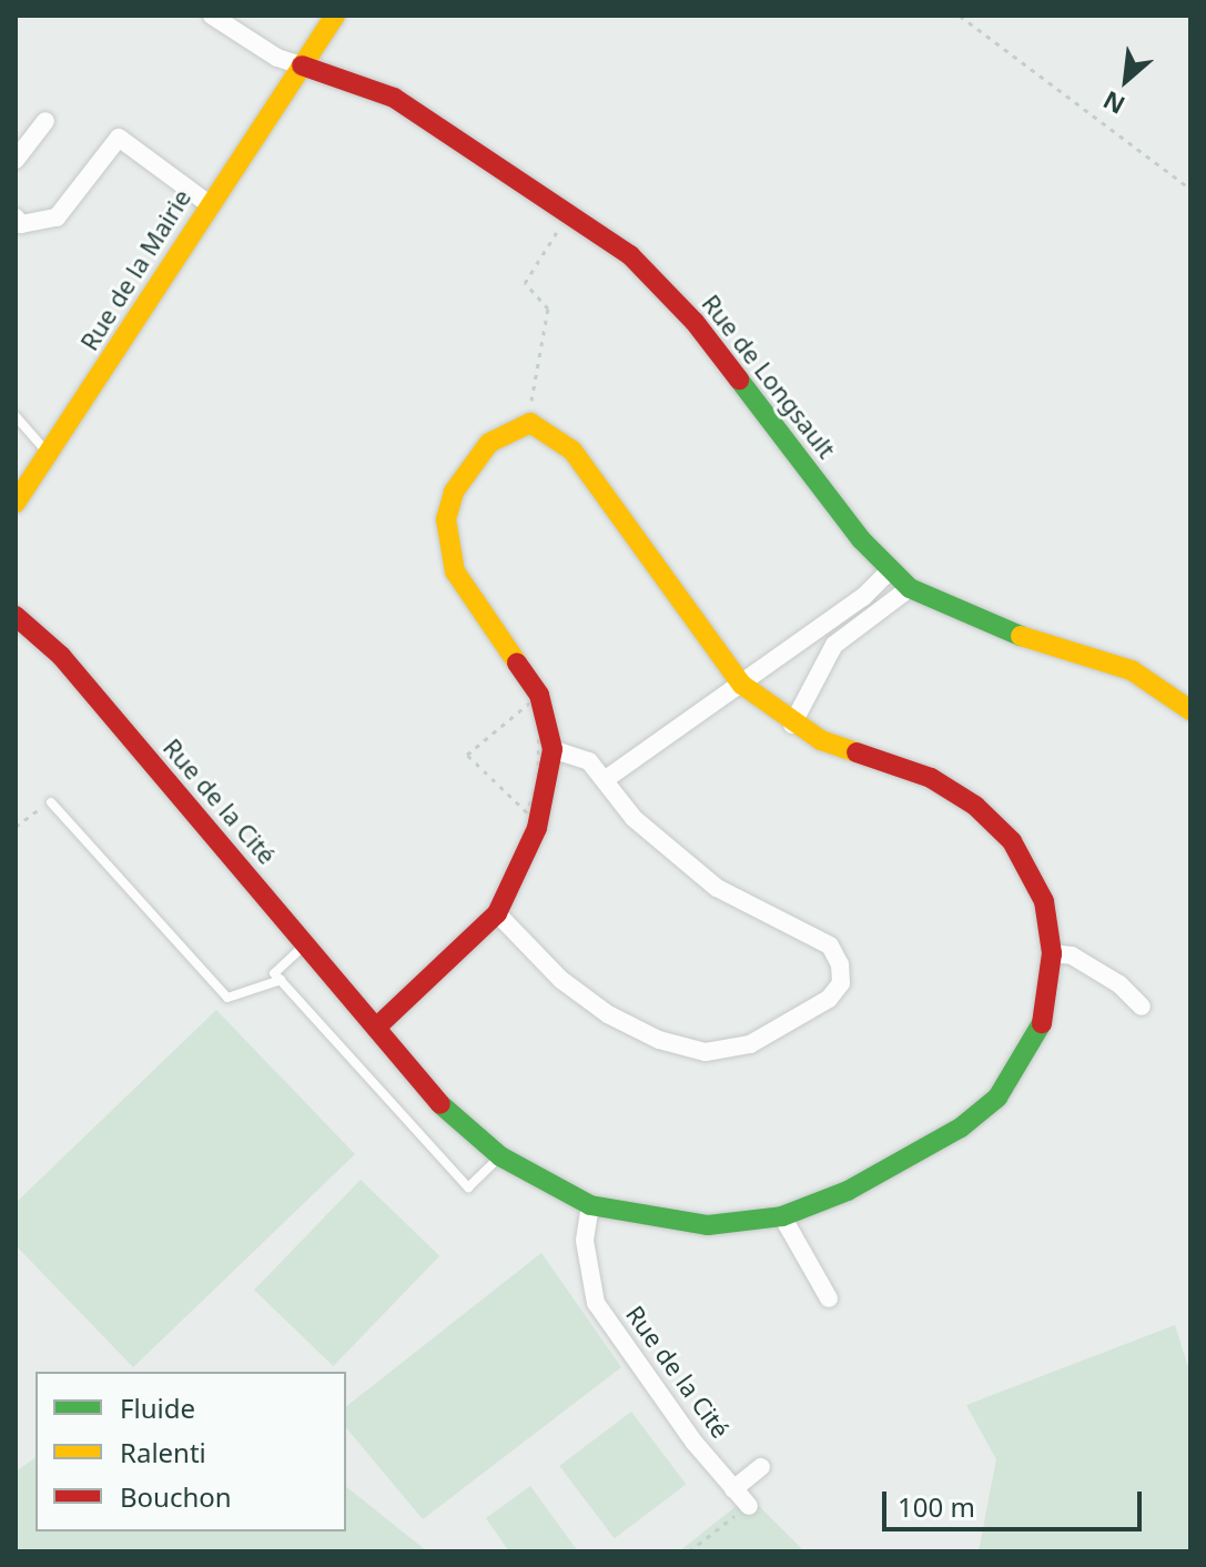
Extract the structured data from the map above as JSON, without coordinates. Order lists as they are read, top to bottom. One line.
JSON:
{"streets":{"street":["Rue de la Mairie","Rue de Longsault","Rue de la Cité"]},"crossings":[["Rue de la Mairie","Rue de Longsault"]],"legend":["Fluide","Ralenti","Bouchon"],"scale_bar":"100 m","north":"bottom left"}
